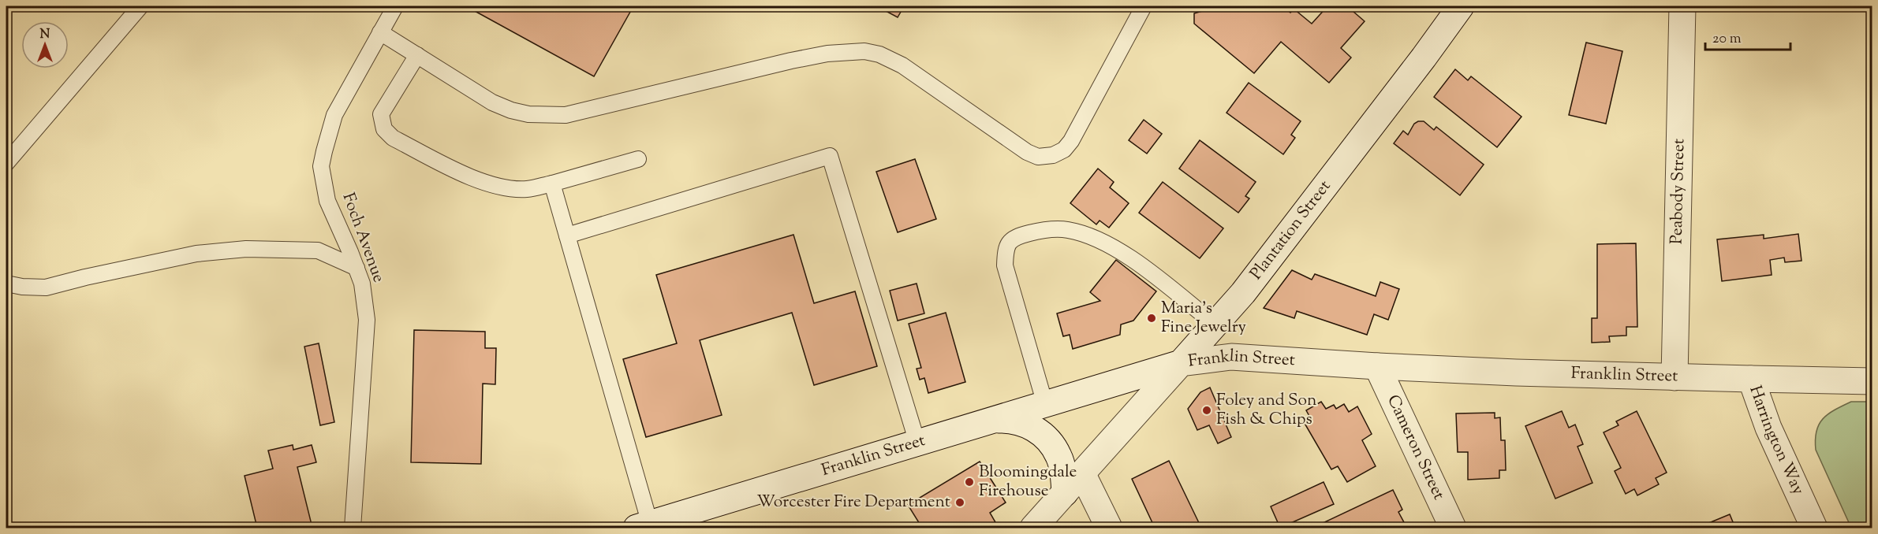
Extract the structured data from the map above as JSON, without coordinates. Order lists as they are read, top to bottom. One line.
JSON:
{"streets":{"street":["Peabody Street","Plantation Street","Franklin Street","Harrington Way","Cameron Street"],"lane":["Foch Avenue"]},"crossings":[["Peabody Street","Franklin Street"],["Plantation Street","Franklin Street"],["Franklin Street","Harrington Way"],["Franklin Street","Cameron Street"]],"places":["Maria's Fine Jewelry","Foley and Son Fish & Chips","Bloomingdale Firehouse","Worcester Fire Department"],"scale_bar":"20 m","north":"top"}
